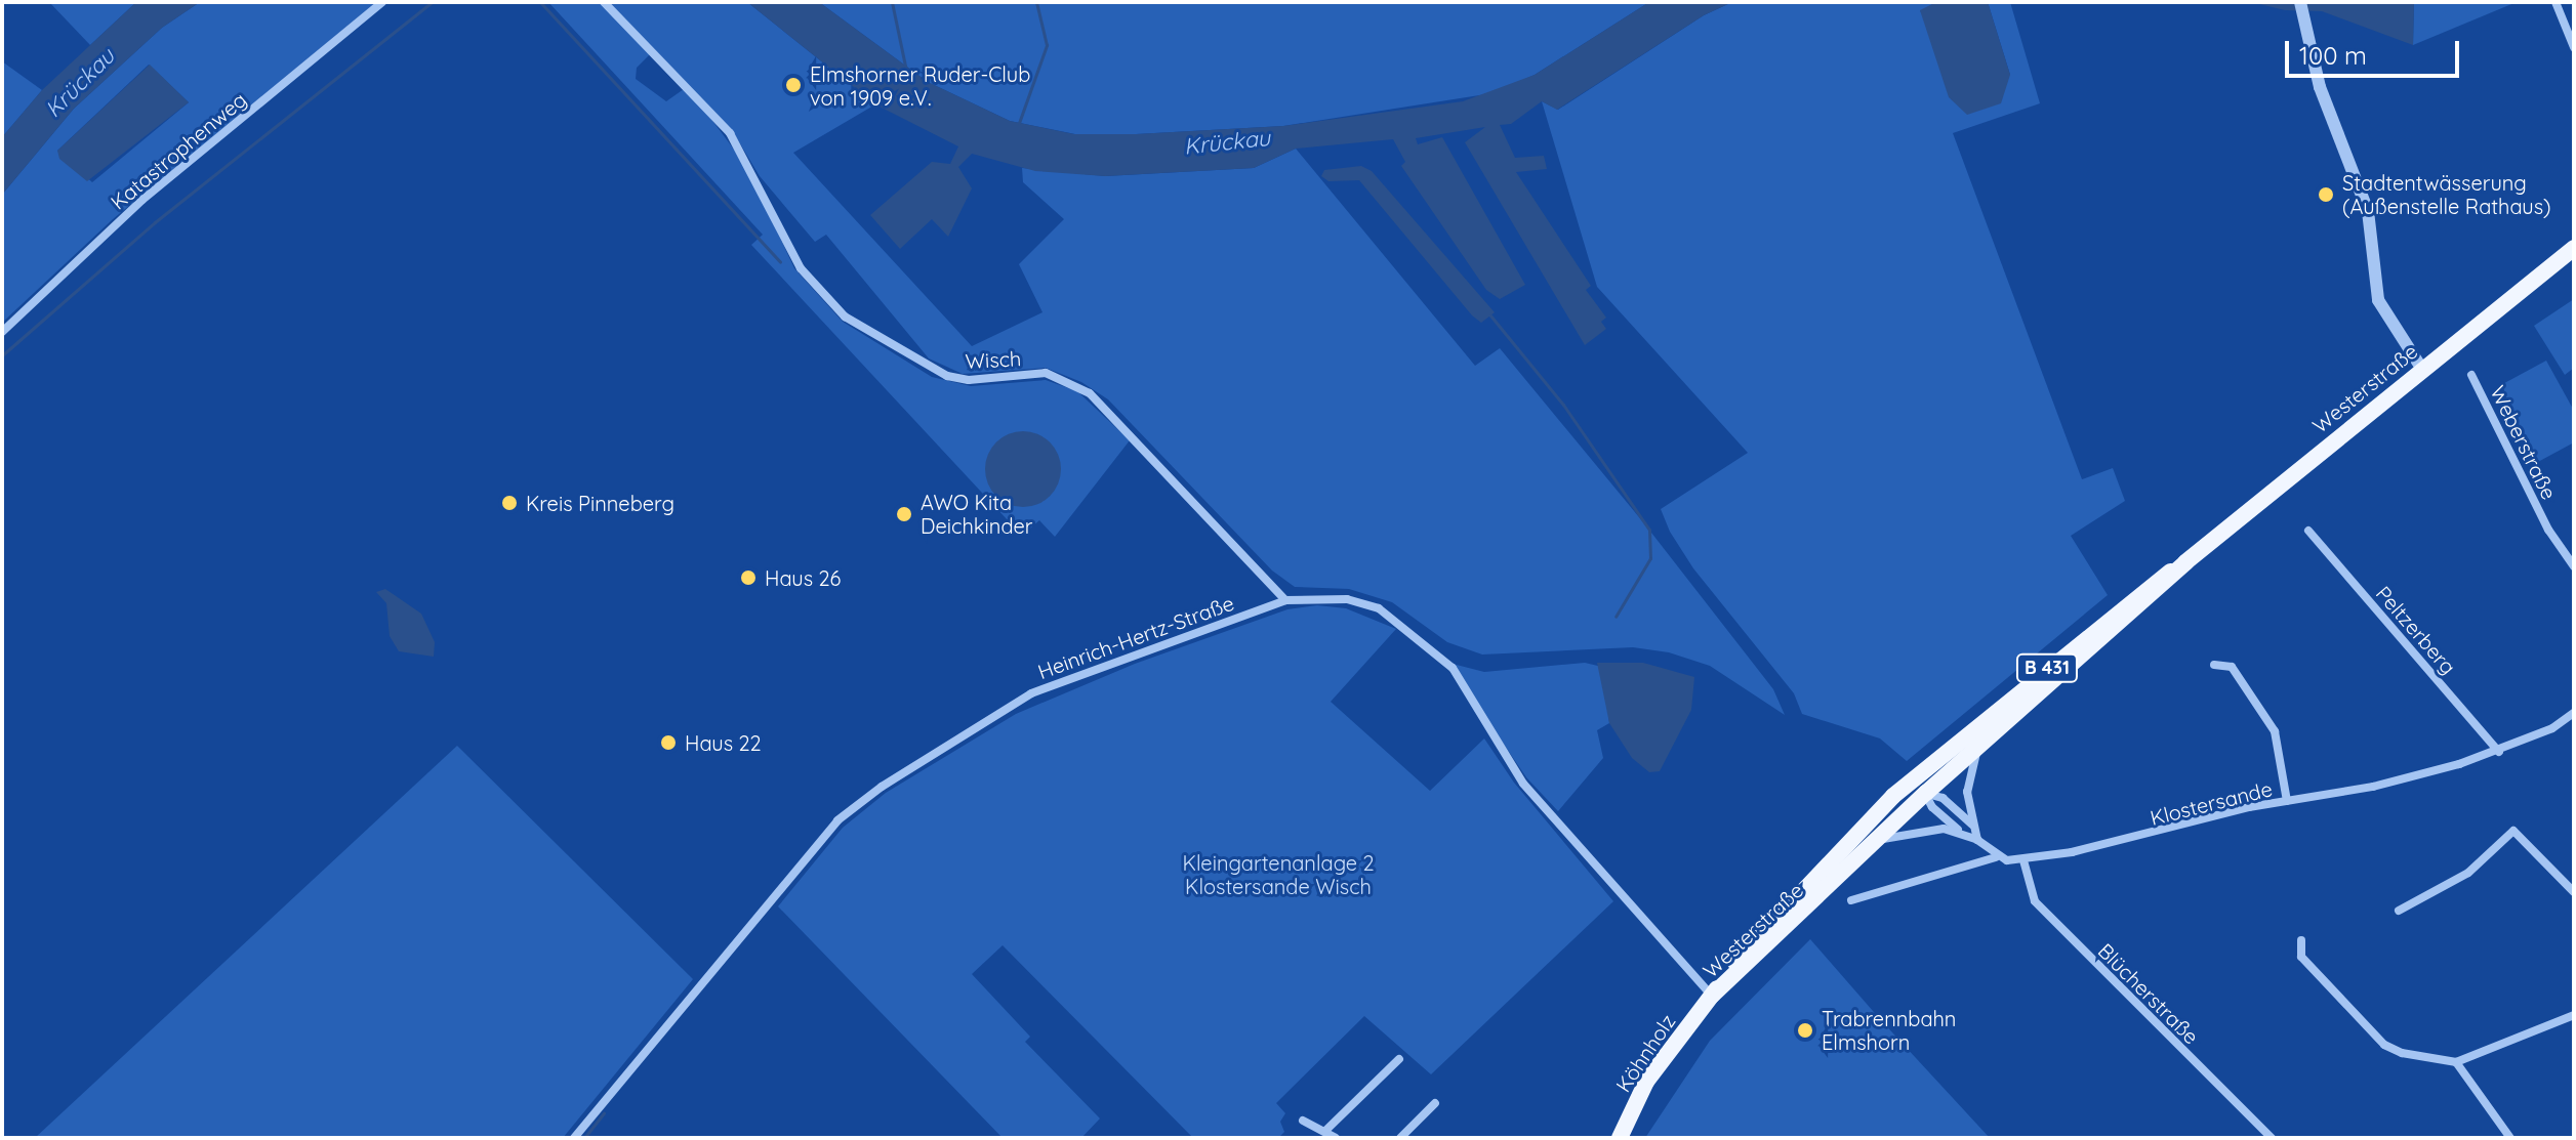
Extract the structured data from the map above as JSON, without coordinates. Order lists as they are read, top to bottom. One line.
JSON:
{"streets":{"main road":["Westerstraße","B 431","Köhnholz"],"street":["Katastrophenweg","Wisch","Weberstraße","Peltzerberg","Heinrich-Hertz-Straße","Klostersande","Blücherstraße"]},"crossings":[["Wisch","Heinrich-Hertz-Straße"],["Westerstraße","Heinrich-Hertz-Straße"],["Westerstraße","Köhnholz"],["Peltzerberg","Klostersande"],["Heinrich-Hertz-Straße","Köhnholz"],["Klostersande","Blücherstraße"]],"water":["Krückau"],"parks":["Kleingartenanlage 2 Klostersande Wisch"],"places":["Elmshorner Ruder-Club von 1909 e.V.","Stadtentwässerung (Außenstelle Rathaus)","Kreis Pinneberg","AWO Kita Deichkinder","Haus 26","Haus 22","Trabrennbahn Elmshorn"],"scale_bar":"100 m"}
